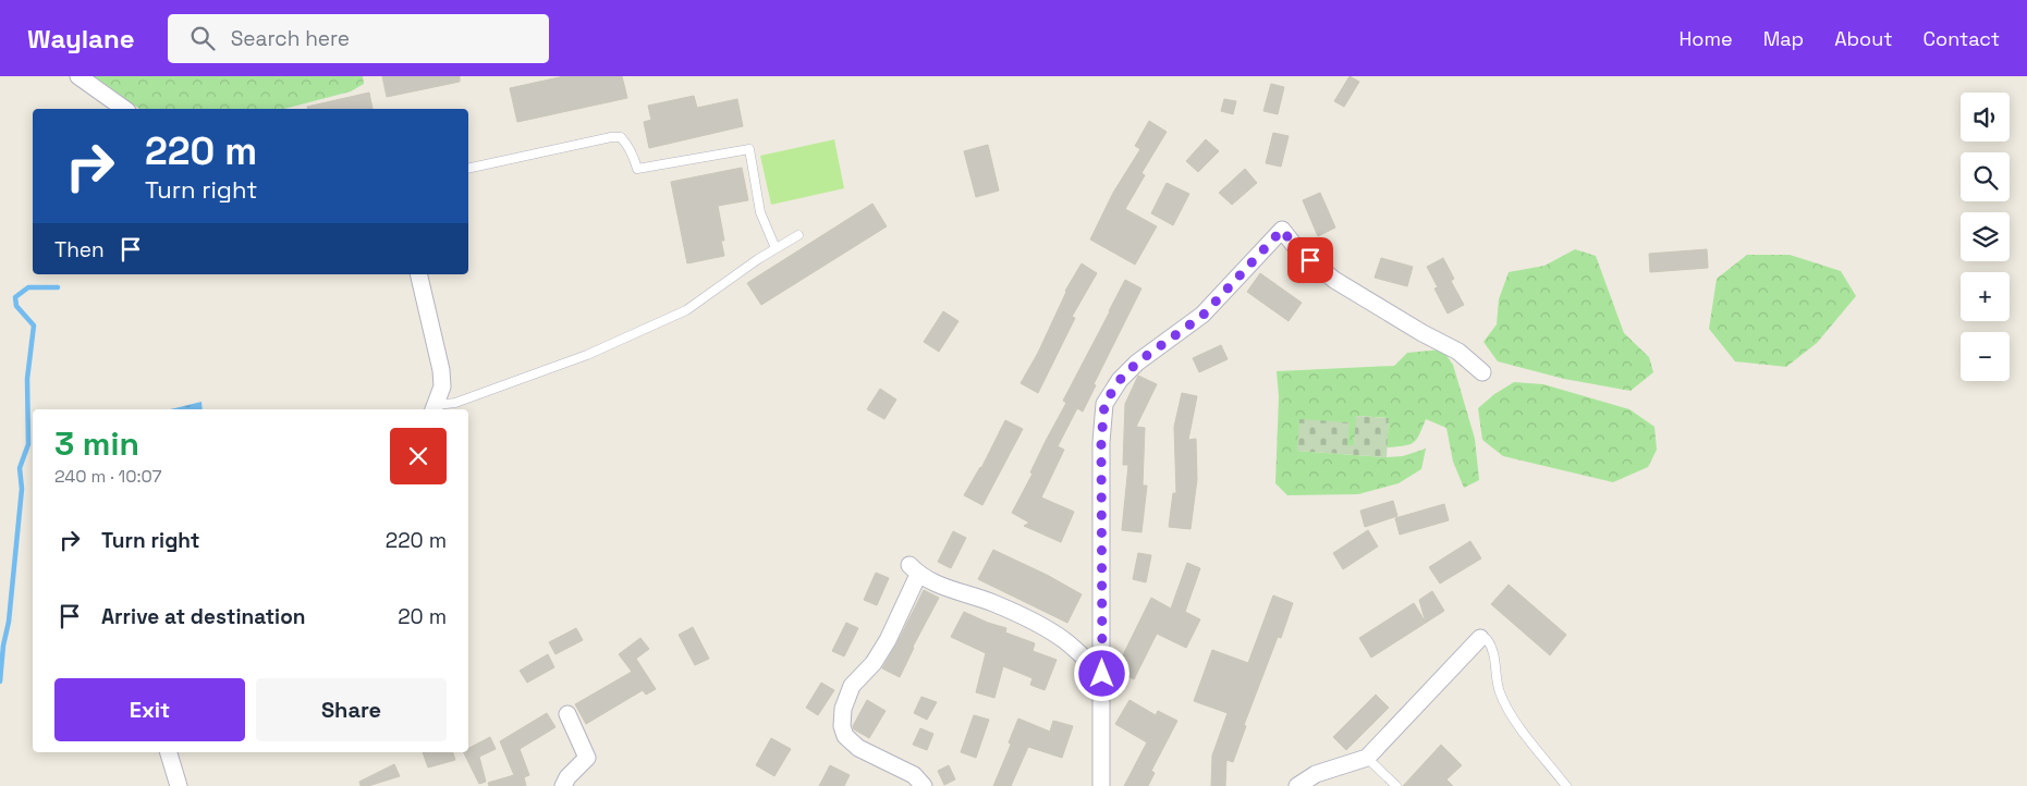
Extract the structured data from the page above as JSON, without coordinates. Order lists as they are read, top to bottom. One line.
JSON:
{"page":{"header":"Waylane","search":"Search here","nav":["Home","Map","About","Contact"],"map_buttons":["+","−"],"turn":["220 m","Turn right"],"then":"Then","heading":["3 min","240 m · 10:07"],"list":[{"name":"Turn right","value":"220 m"},{"name":"Arrive at destination","value":"20 m"}],"buttons":["Exit","Share"]}}
